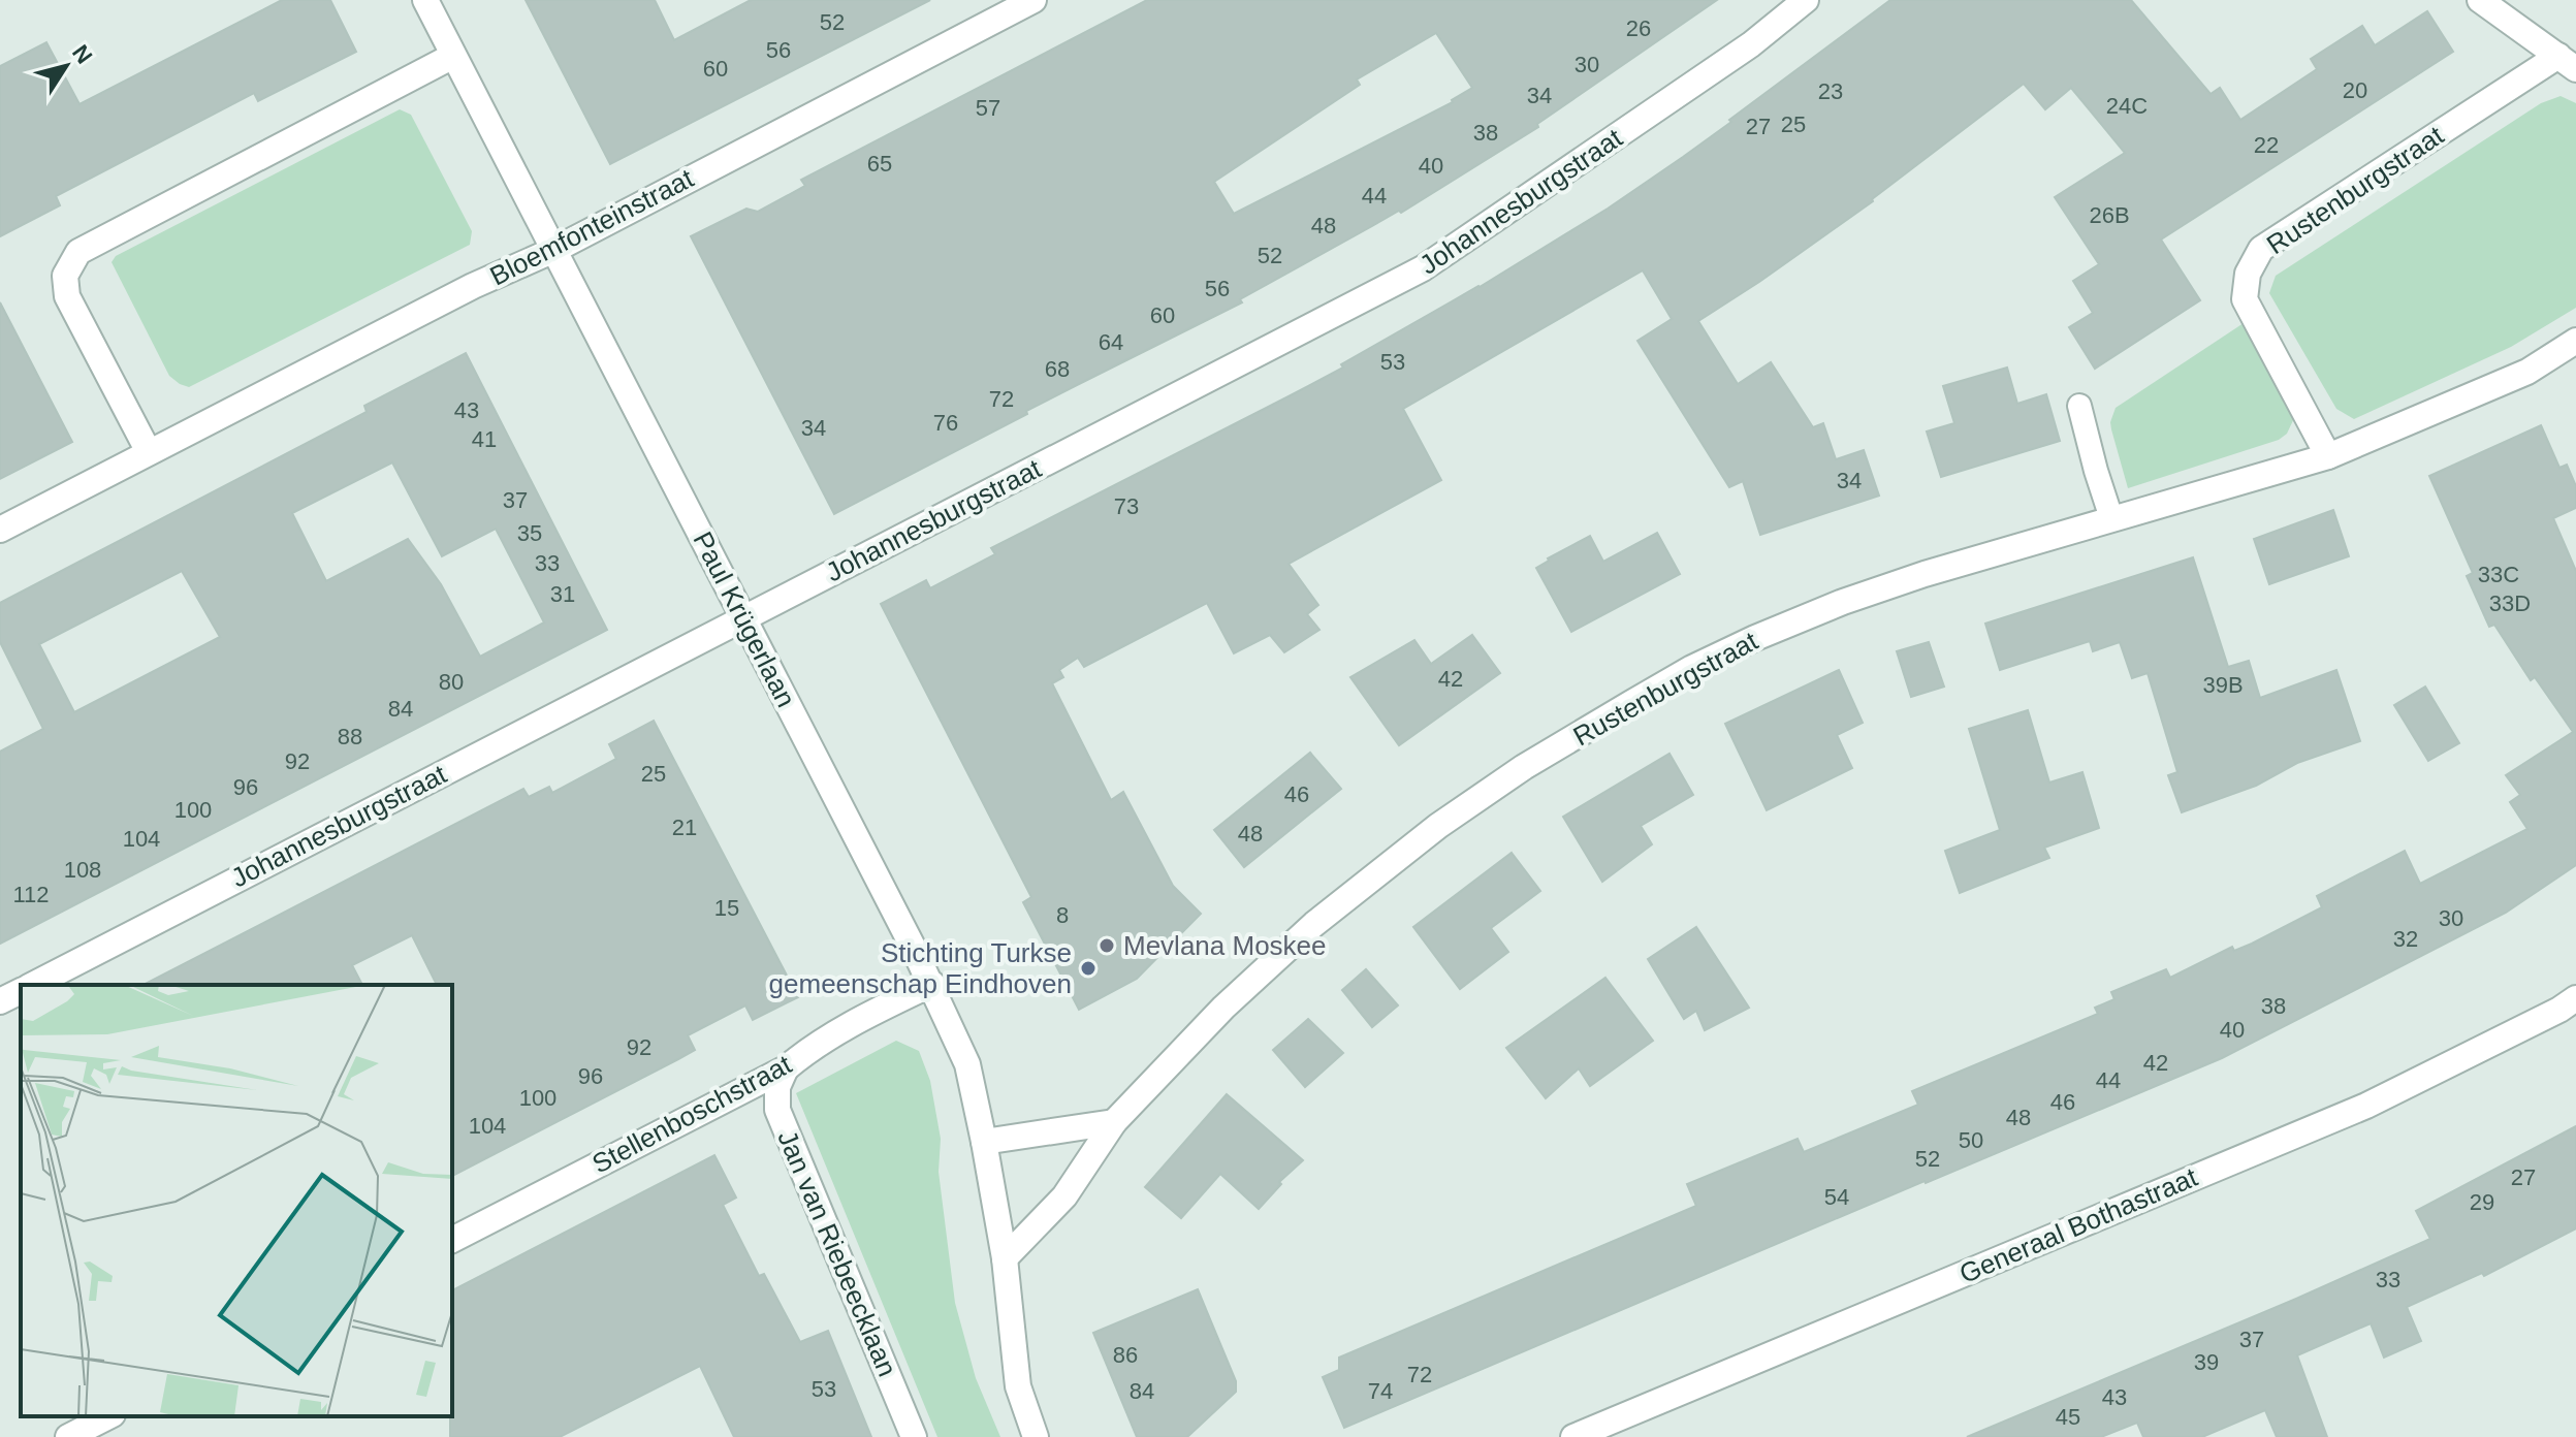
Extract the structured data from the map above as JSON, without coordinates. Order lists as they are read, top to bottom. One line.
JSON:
{"streets":{"street":["Rustenburgstraat","Johannesburgstraat","Bloemfonteinstraat","Paul Krügerlaan","Stellenboschstraat","Generaal Bothastraat","Jan van Riebeecklaan"]},"crossings":[["Rustenburgstraat","Paul Krügerlaan"],["Johannesburgstraat","Paul Krügerlaan"],["Bloemfonteinstraat","Paul Krügerlaan"],["Paul Krügerlaan","Stellenboschstraat"],["Stellenboschstraat","Jan van Riebeecklaan"]],"places":["Mevlana Moskee","Stichting Turkse gemeenschap Eindhoven"],"house_numbers":["52","26","56","30","60","20","23","34","24C","57","25","27","38","22","65","40","44","26B","48","52","56","60","64","53","68","72","43","76","34","41","34","37","73","35","33","33C","31","33D","42","80","39B","84","88","92","25","96","46","100","21","48","104","108","112","15","8","30","32","38","40","92","42","96","44","100","46","48","104","50","52","27","54","29","33","37","86","39","72","53","84","74","43","45"],"north":"top right"}
